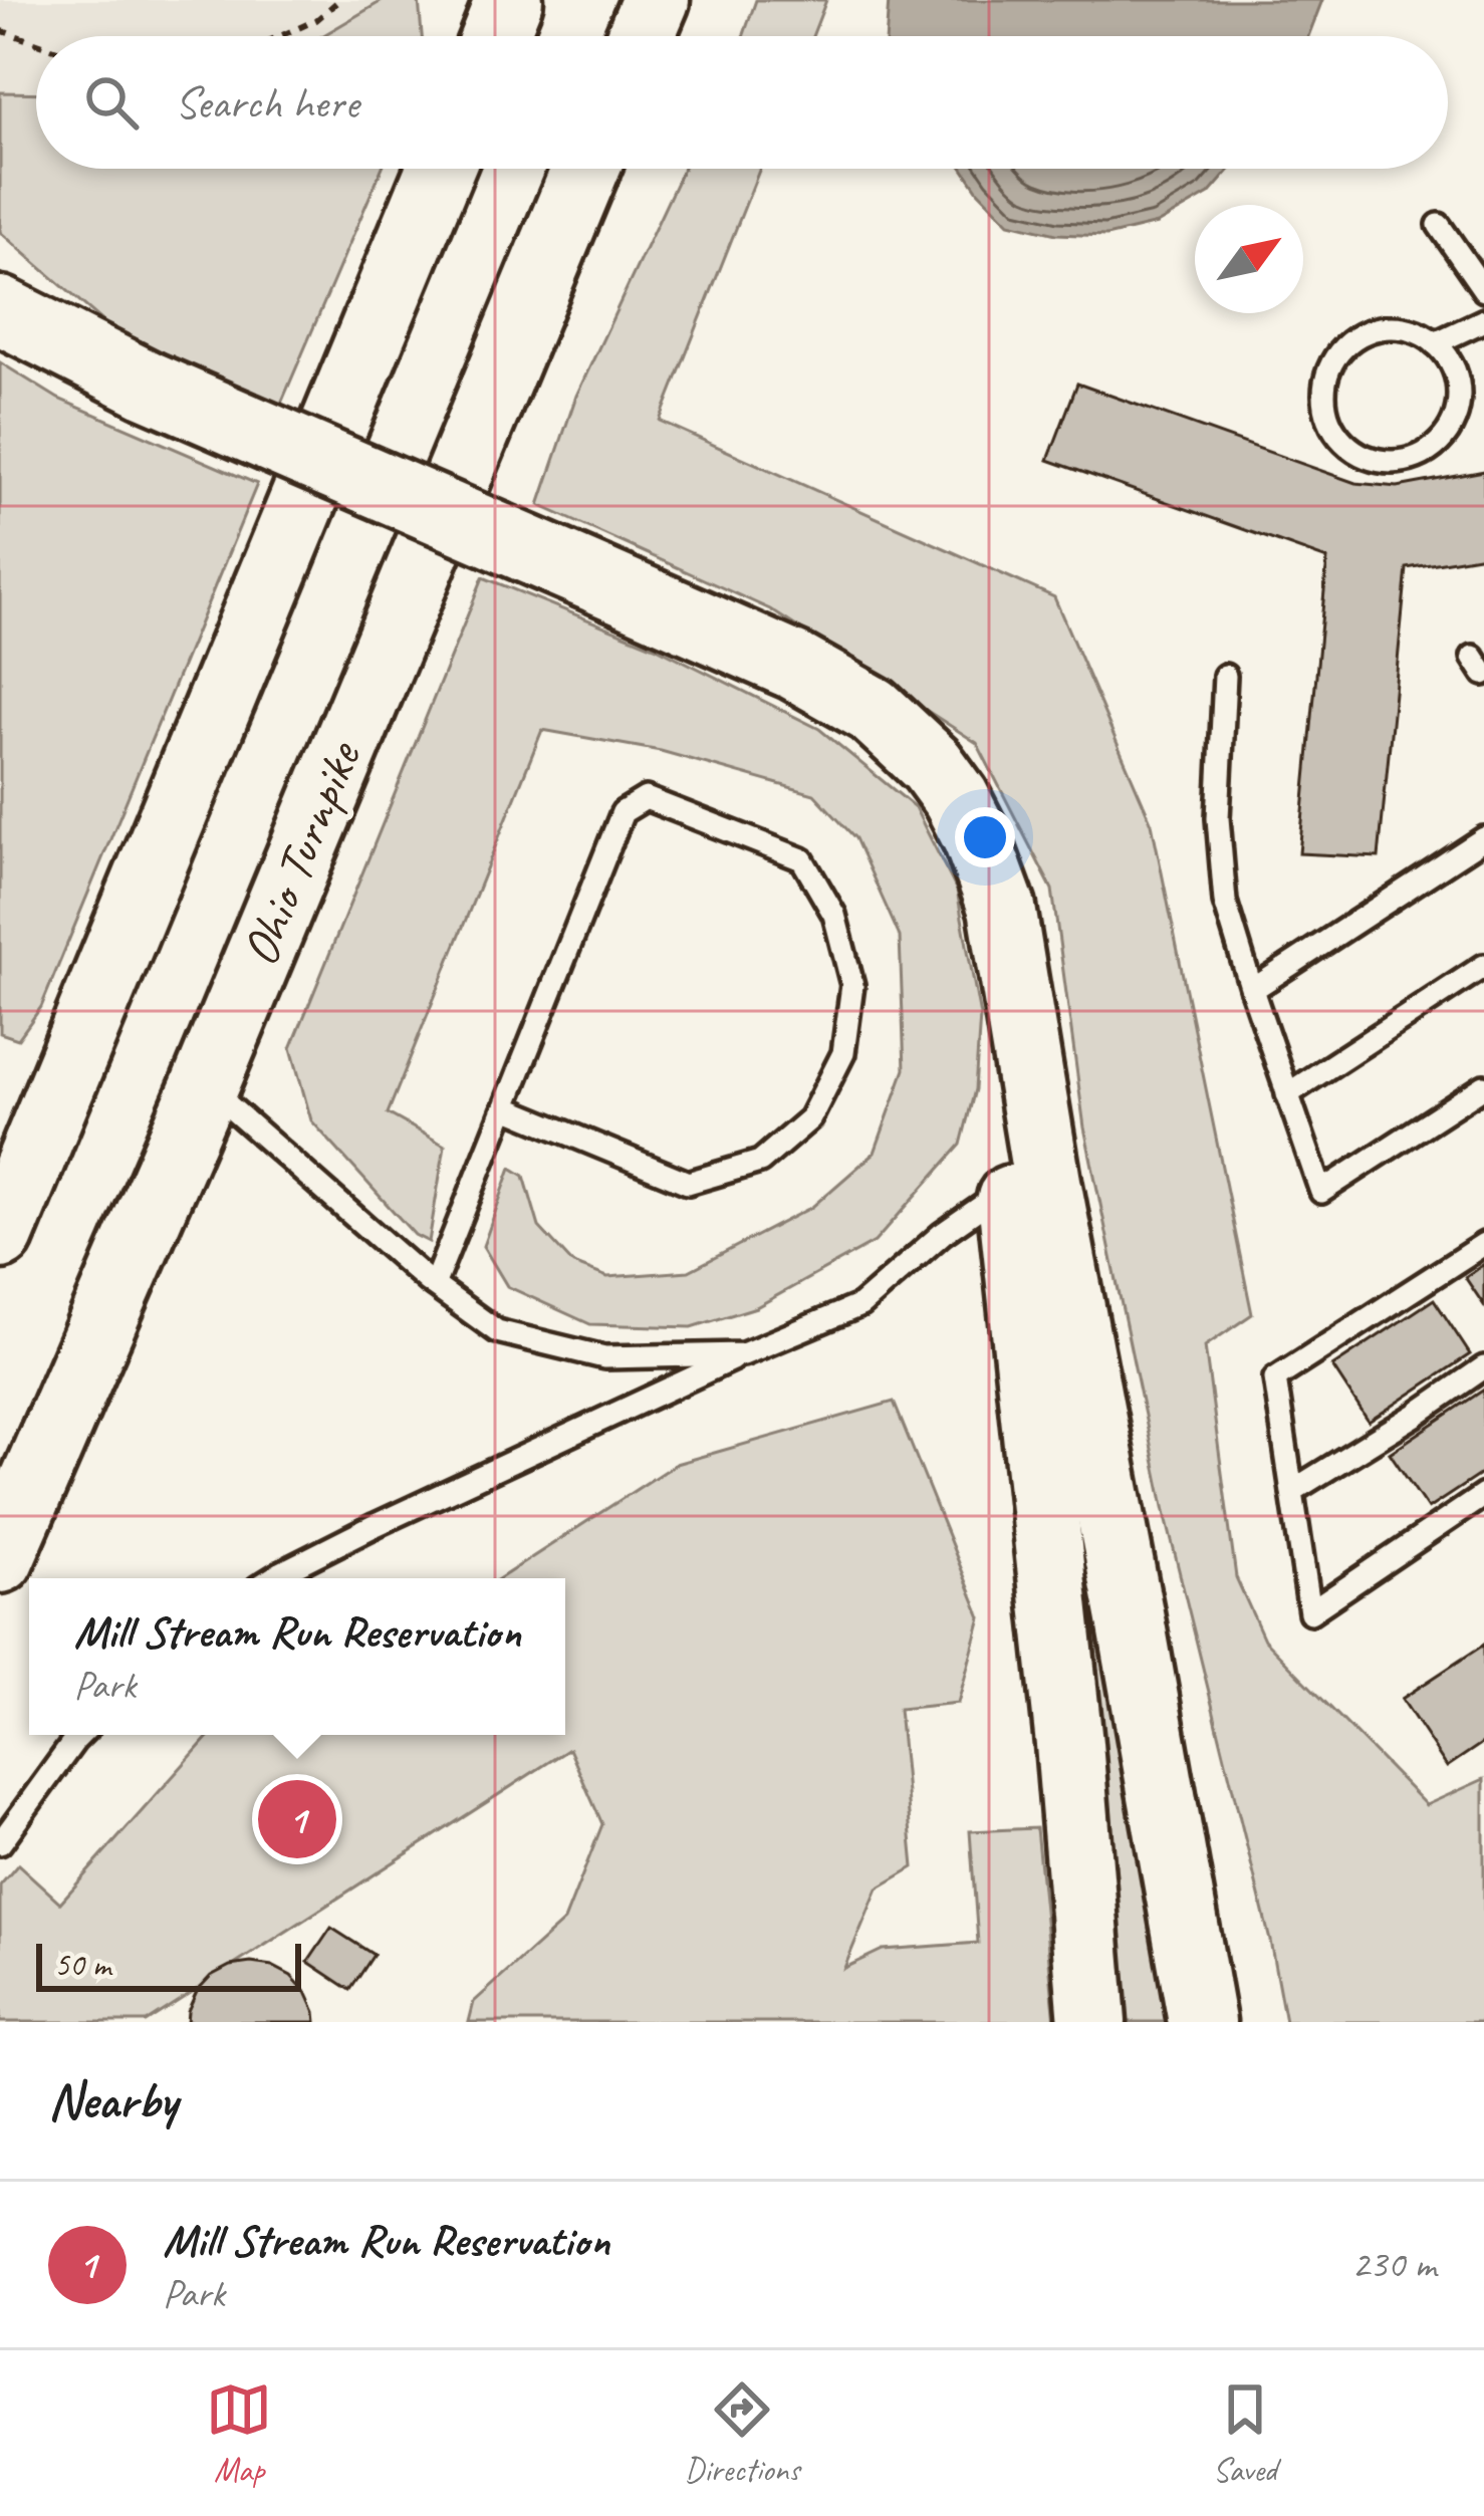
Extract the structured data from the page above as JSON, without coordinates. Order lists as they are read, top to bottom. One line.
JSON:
{"streets":{"highway":["Ohio Turnpike"]},"scale_bar":"50 m","north":"top right","page":{"search":"Search here","popup":["Mill Stream Run Reservation","Park"],"pins":"1","scale":"50 m","heading":"Nearby","list":[{"mark":"1","name":"Mill Stream Run Reservation","note":"Park","value":"230 m"}],"nav":["Map","Directions","Saved"]}}
